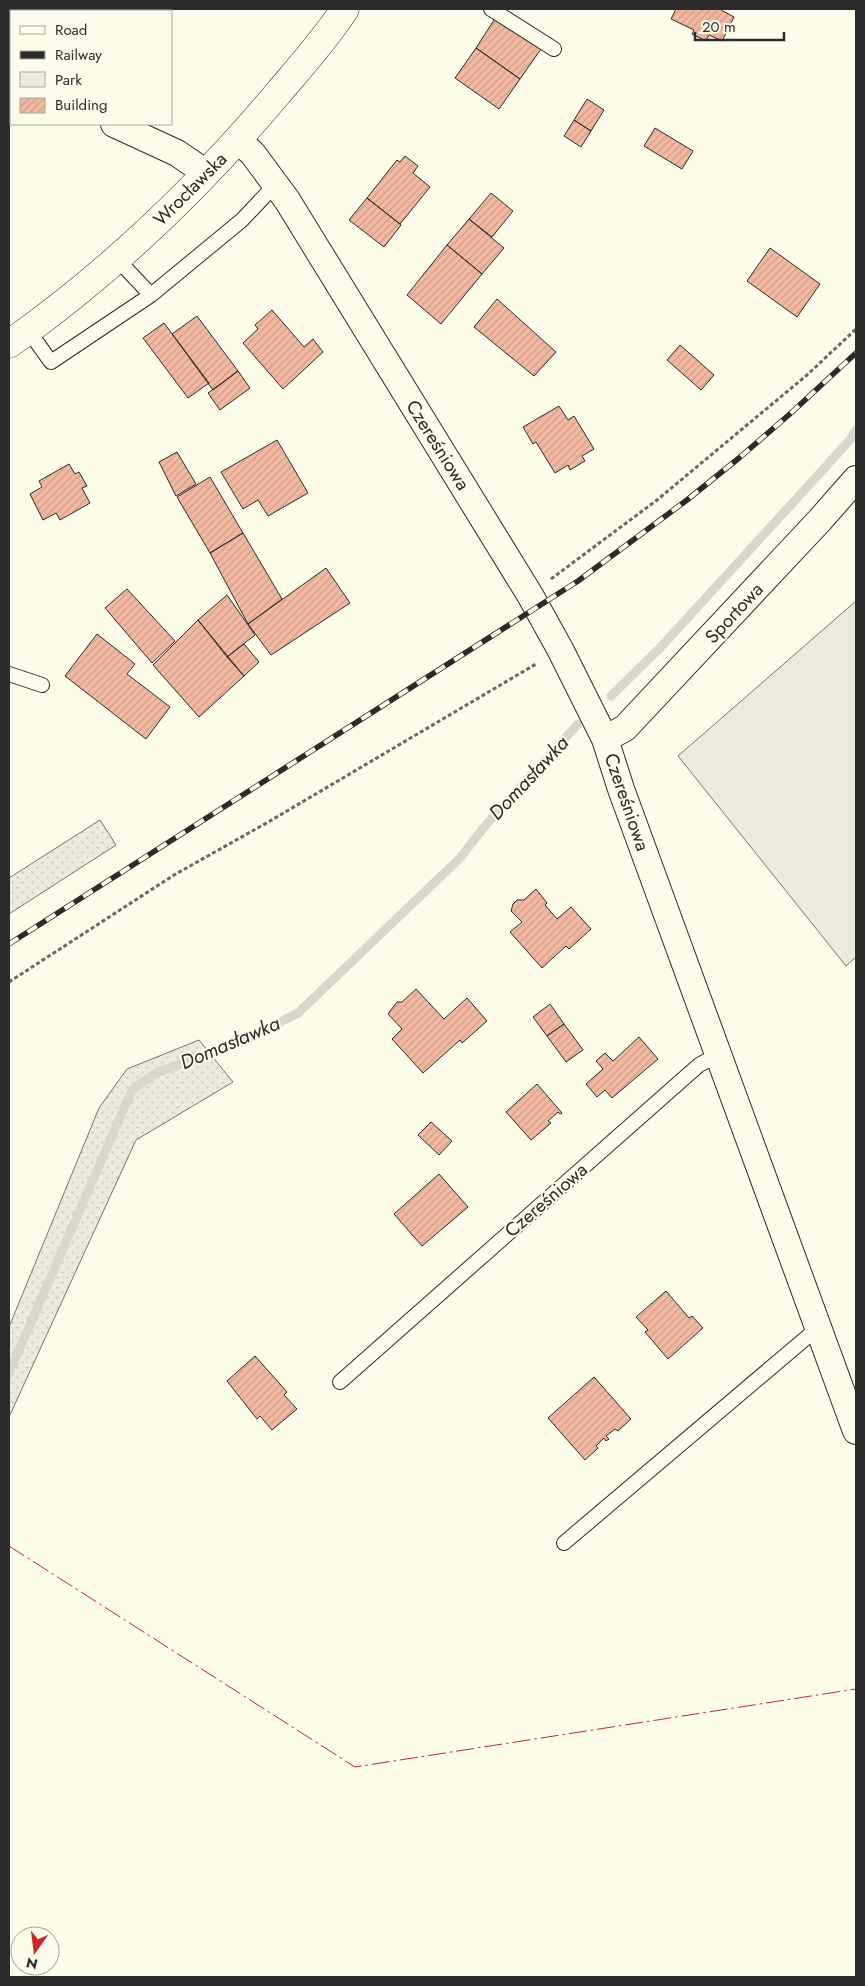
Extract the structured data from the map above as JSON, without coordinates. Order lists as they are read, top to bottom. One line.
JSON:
{"streets":{"main road":["Wrocławska"],"street":["Czereśniowa","Sportowa"]},"crossings":[["Wrocławska","Czereśniowa"],["Czereśniowa","Sportowa"]],"water":["Domasławka"],"legend":["Road","Railway","Park","Building"],"scale_bar":"20 m","north":"bottom"}
